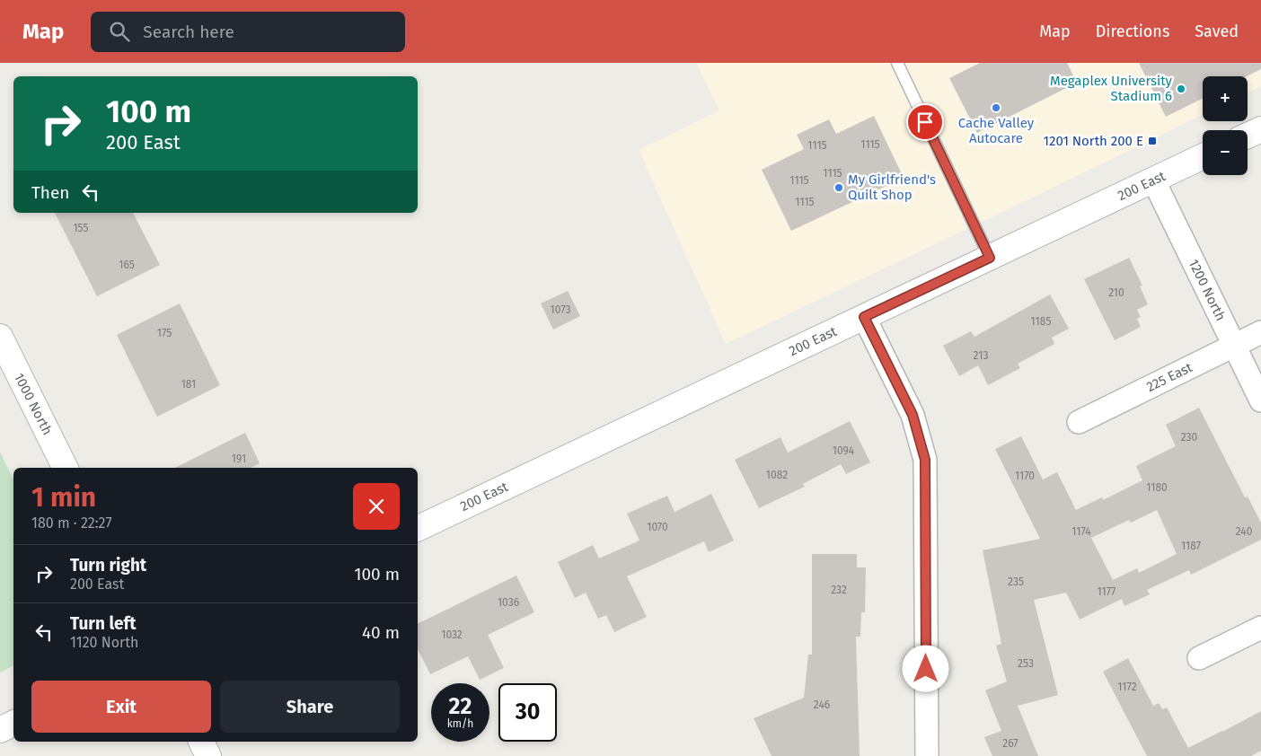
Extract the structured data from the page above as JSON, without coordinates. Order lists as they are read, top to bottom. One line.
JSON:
{"streets":{"main road":["200 East","1000 North"],"street":["1200 North","225 East"]},"crossings":[["200 East","1200 North"],["1200 North","225 East"]],"places":{"other":["Megaplex University Stadium 6","Cache Valley Autocare","My Girlfriend's Quilt Shop"],"transit":["1201 North 200 E"]},"house_numbers":["1115","1115","1115","1115","1115","155","165","210","1073","1185","175","213","181","230","1094","191","1082","1170","1180","1070","1174","240","1187","235","232","1177","1036","1032","253","1172","246","267"],"page":{"header":"Map","search":"Search here","nav":["Map","Directions","Saved"],"map_buttons":["+","−"],"turn":["100 m","200 East"],"then":"Then","heading":["1 min","180 m · 22:27"],"list":[{"name":"Turn right","note":"200 East","value":"100 m"},{"name":"Turn left","note":"1120 North","value":"40 m"}],"buttons":["Exit","Share"],"speed":"22 km/h","limit":"30"}}
